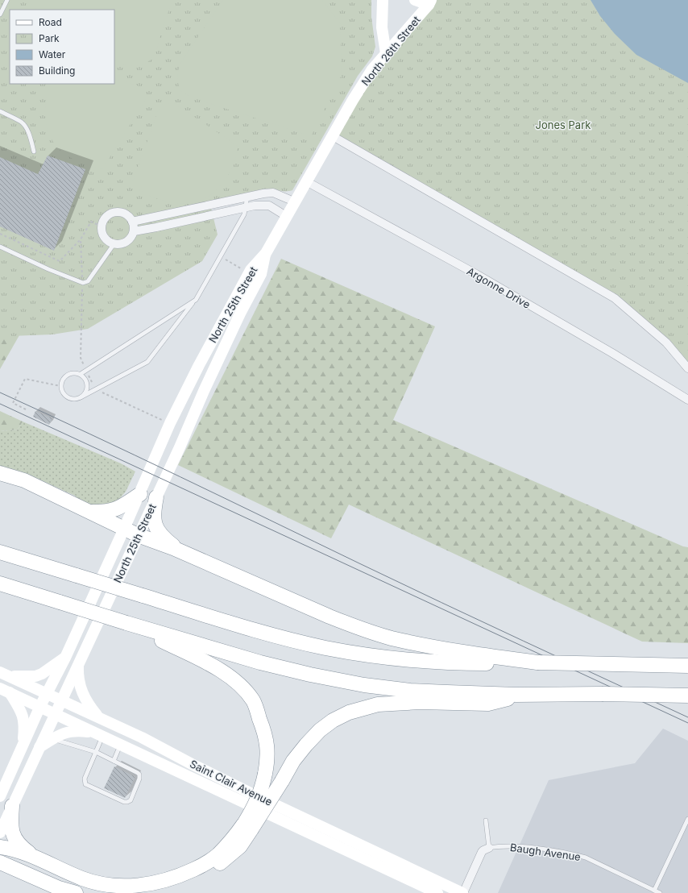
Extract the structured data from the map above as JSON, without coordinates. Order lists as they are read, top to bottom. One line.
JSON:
{"streets":{"main road":["North 26th Street","North 25th Street","Saint Clair Avenue"],"street":["Argonne Drive"],"lane":["Baugh Avenue"]},"crossings":[["North 26th Street","North 25th Street"],["Argonne Drive","North 25th Street"],["North 25th Street","Saint Clair Avenue"]],"parks":["Jones Park"],"legend":["Road","Park","Water","Building"]}
